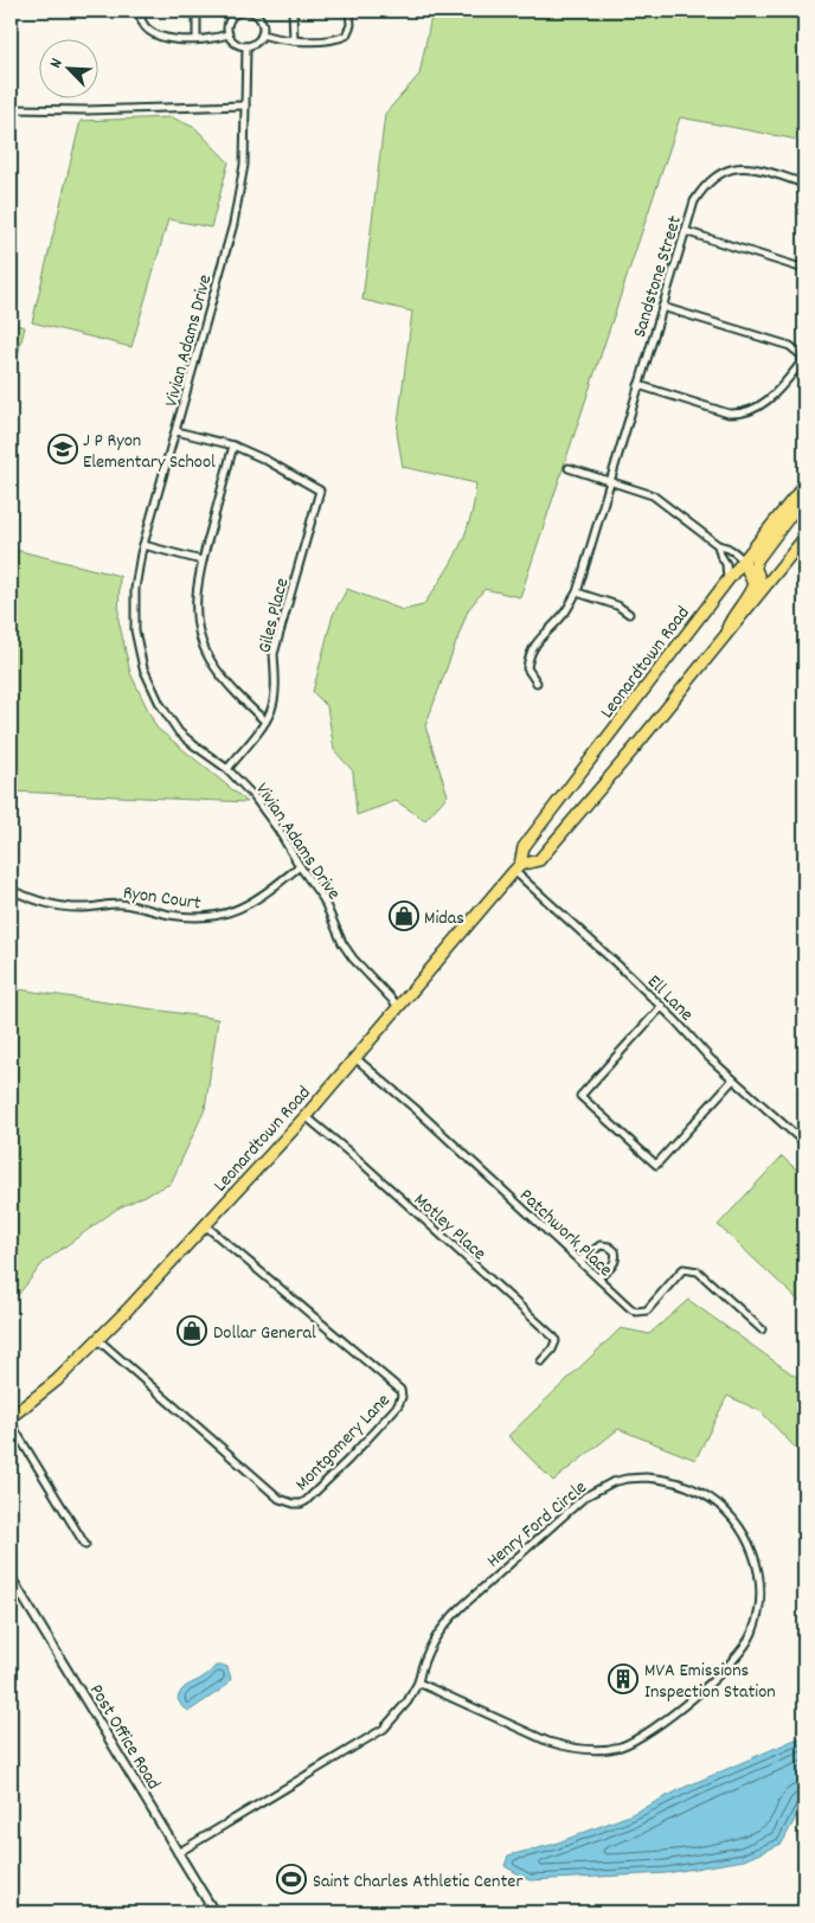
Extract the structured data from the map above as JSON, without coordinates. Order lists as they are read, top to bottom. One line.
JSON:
{"streets":{"highway":["Leonardtown Road"],"street":["Sandstone Street","Vivian Adams Drive","Giles Place","Ryon Court","Ell Lane","Motley Place","Patchwork Place","Montgomery Lane","Henry Ford Circle","Post Office Road"]},"crossings":[["Vivian Adams Drive","Giles Place"],["Vivian Adams Drive","Leonardtown Road"],["Vivian Adams Drive","Ryon Court"],["Leonardtown Road","Ell Lane"],["Leonardtown Road","Motley Place"],["Leonardtown Road","Patchwork Place"],["Leonardtown Road","Montgomery Lane"],["Henry Ford Circle","Post Office Road"]],"places":{"school or university":["J P Ryon Elementary School"],"shop":["Midas","Dollar General"],"building":["MVA Emissions Inspection Station"],"sports":["Saint Charles Athletic Center"]},"north":"top left"}
